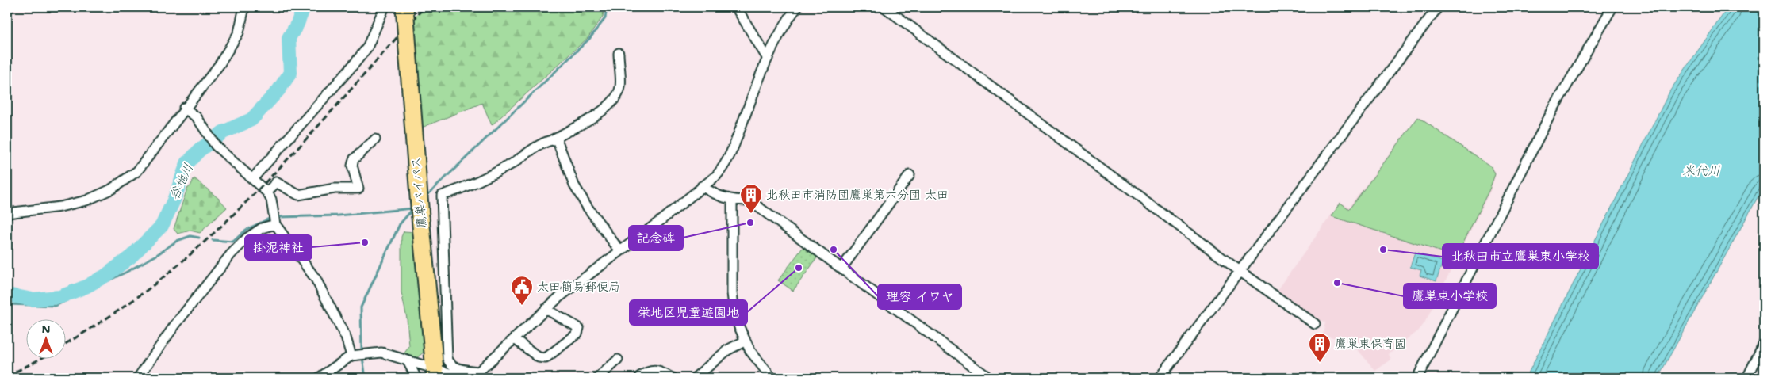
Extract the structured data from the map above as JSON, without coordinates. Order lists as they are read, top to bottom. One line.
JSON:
{"streets":{"highway":["鷹巣バイパス"]},"water":["米代川","谷地川"],"places":{"building":["北秋田市消防団鷹巣第六分団 太田","鷹巣東保育園"],"other":["記念碑","掛泥神社","理容 イワヤ","北秋田市立鷹巣東小学校","栄地区児童遊園地","鷹巣東小学校"],"public building":["太田簡易郵便局"]},"north":"top"}
